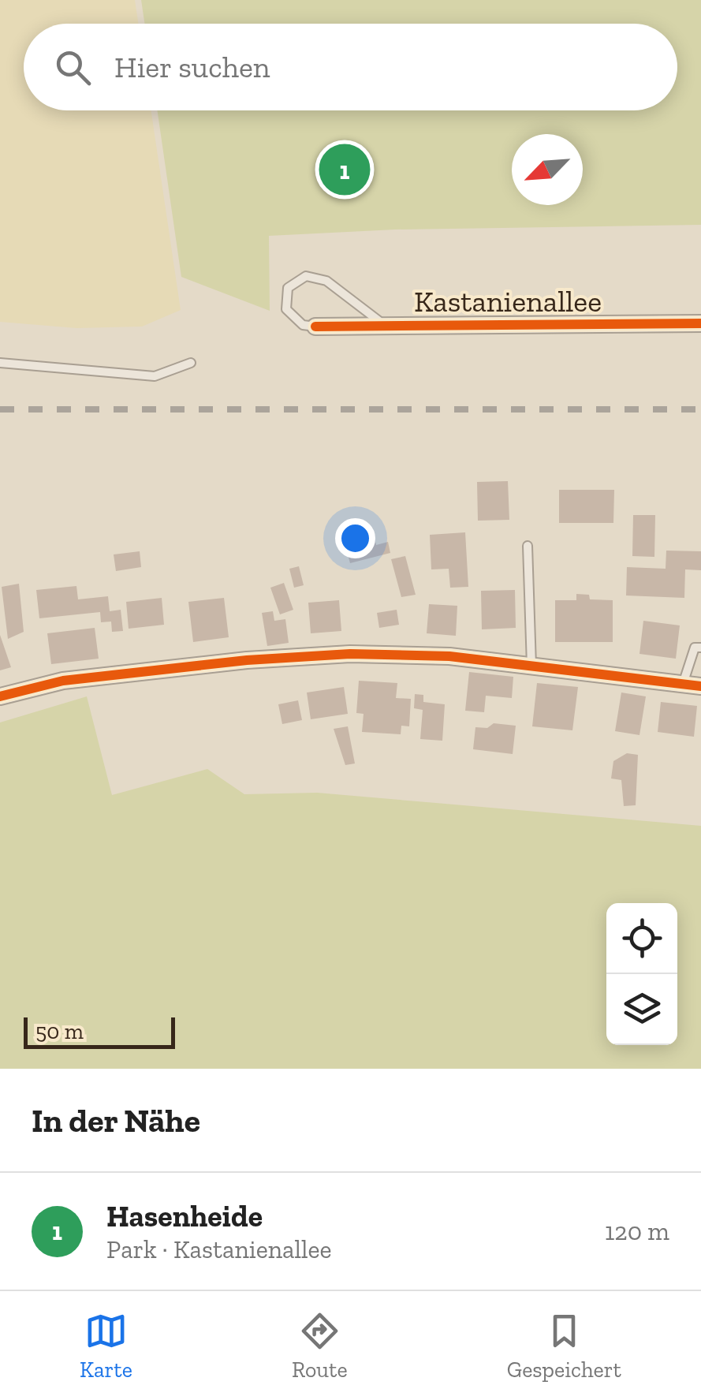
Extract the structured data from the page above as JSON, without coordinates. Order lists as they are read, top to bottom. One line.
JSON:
{"streets":{"street":["Kastanienallee"]},"scale_bar":"50 m","north":"bottom left","page":{"search":"Hier suchen","pins":"1","scale":"50 m","heading":"In der Nähe","list":[{"mark":"1","name":"Hasenheide","note":"Park · Kastanienallee","value":"120 m"}],"nav":["Karte","Route","Gespeichert"]}}
